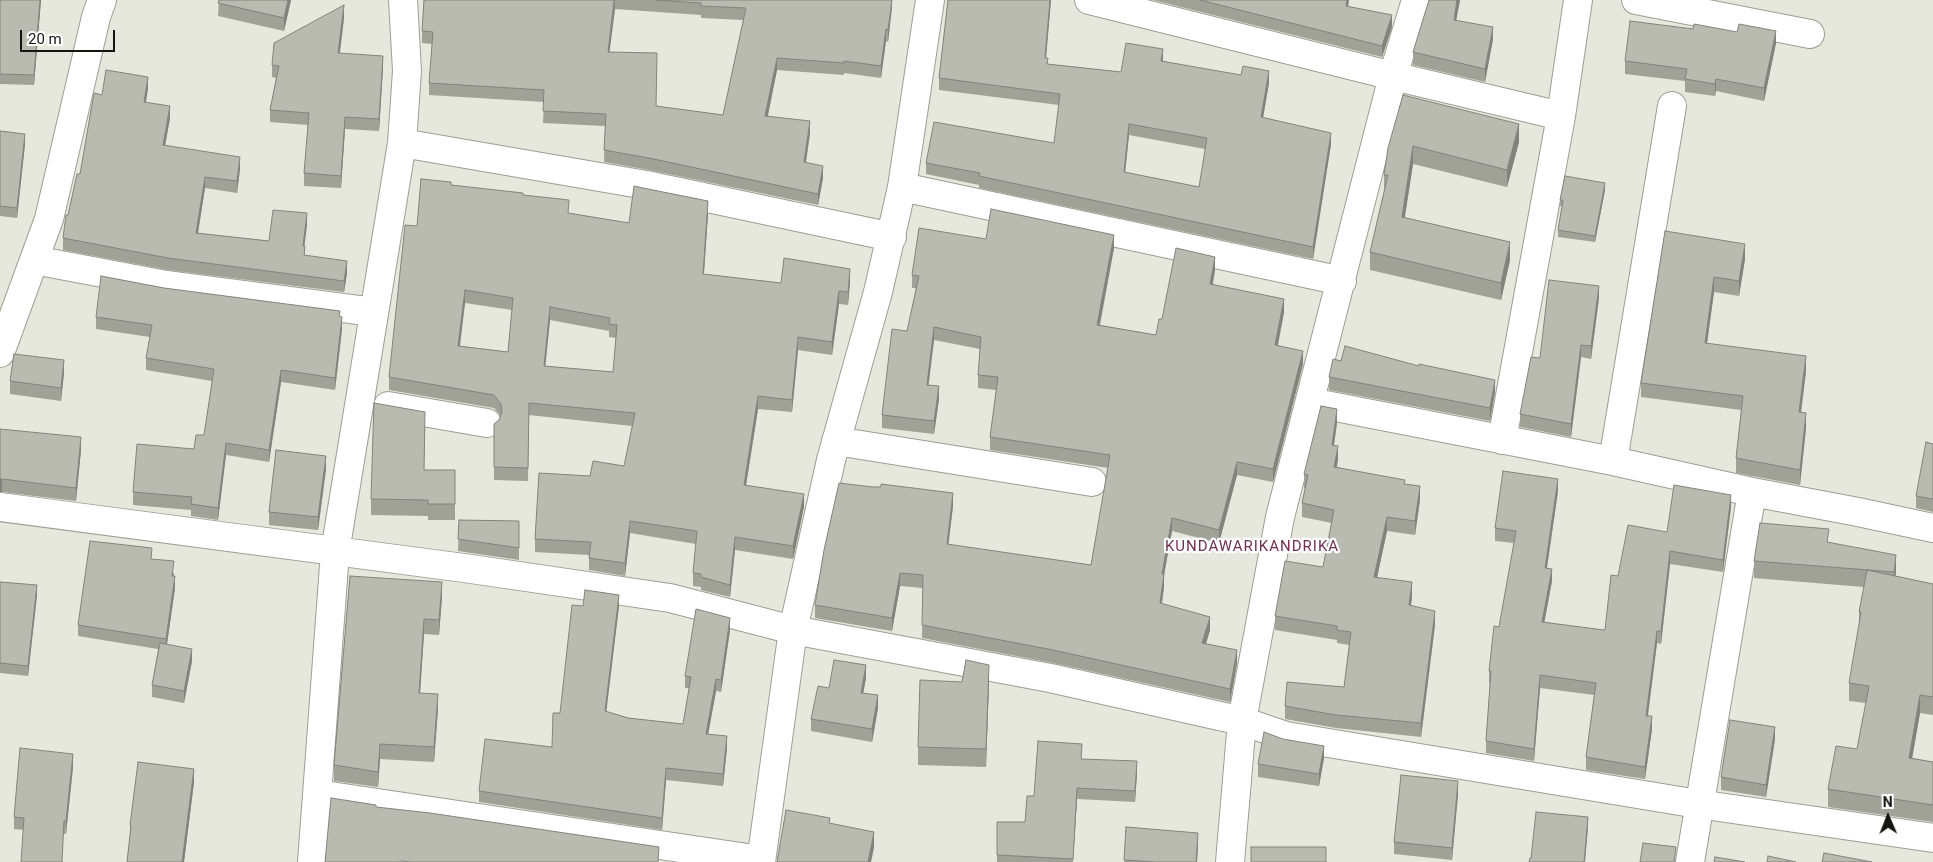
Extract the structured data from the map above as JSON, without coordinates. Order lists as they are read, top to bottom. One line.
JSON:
{"districts":["KUNDAWARIKANDRIKA"],"scale_bar":"20 m","north":"top"}
